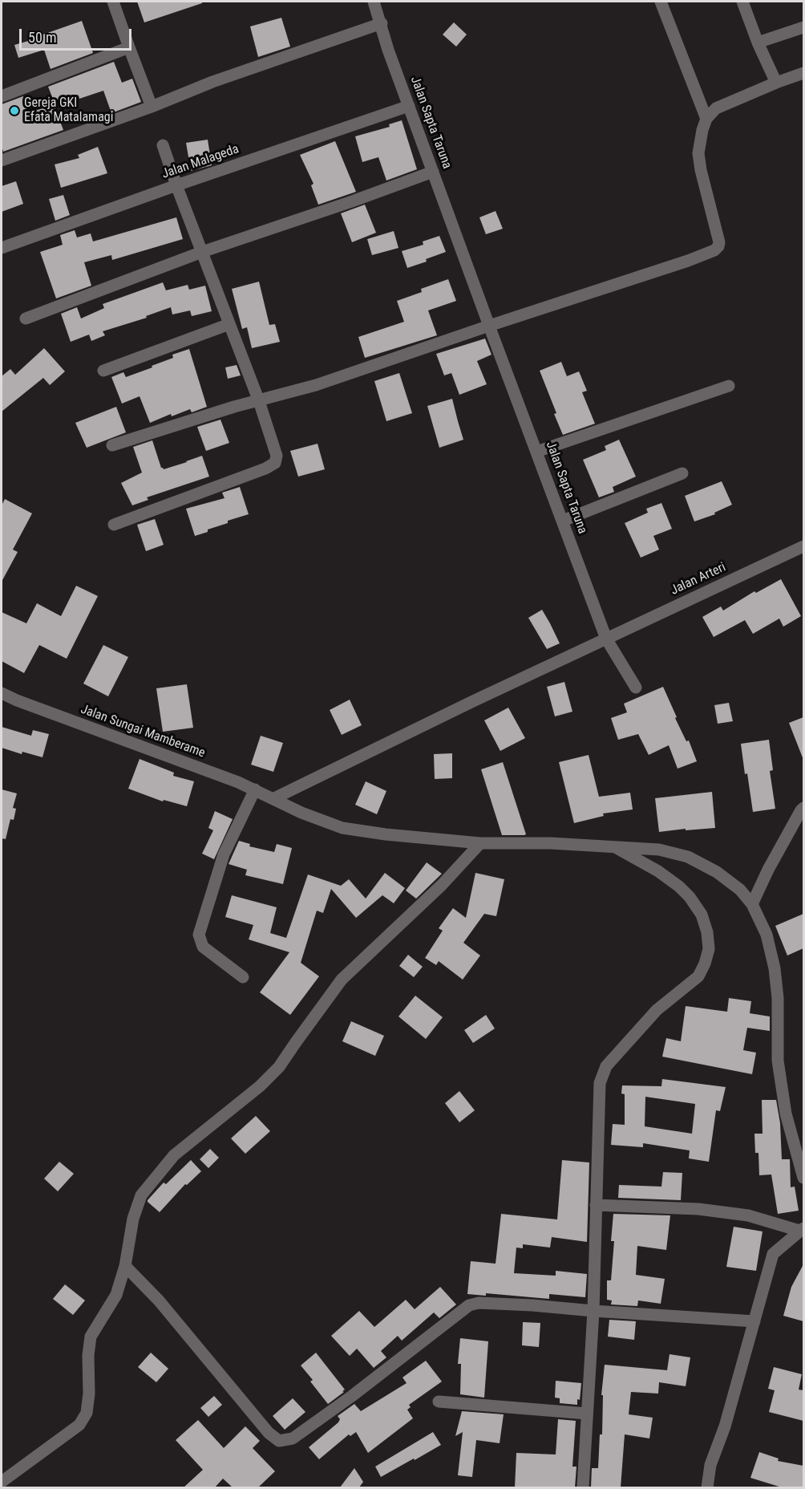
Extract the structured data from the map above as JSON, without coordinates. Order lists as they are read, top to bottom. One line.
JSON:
{"streets":{"street":["Jalan Sapta Taruna","Jalan Malageda","Jalan Arteri","Jalan Sungai Mamberame"]},"crossings":[["Jalan Sapta Taruna","Jalan Malageda"],["Jalan Sapta Taruna","Jalan Arteri"]],"places":["Gereja GKI Efata Matalamagi"],"scale_bar":"50 m"}
